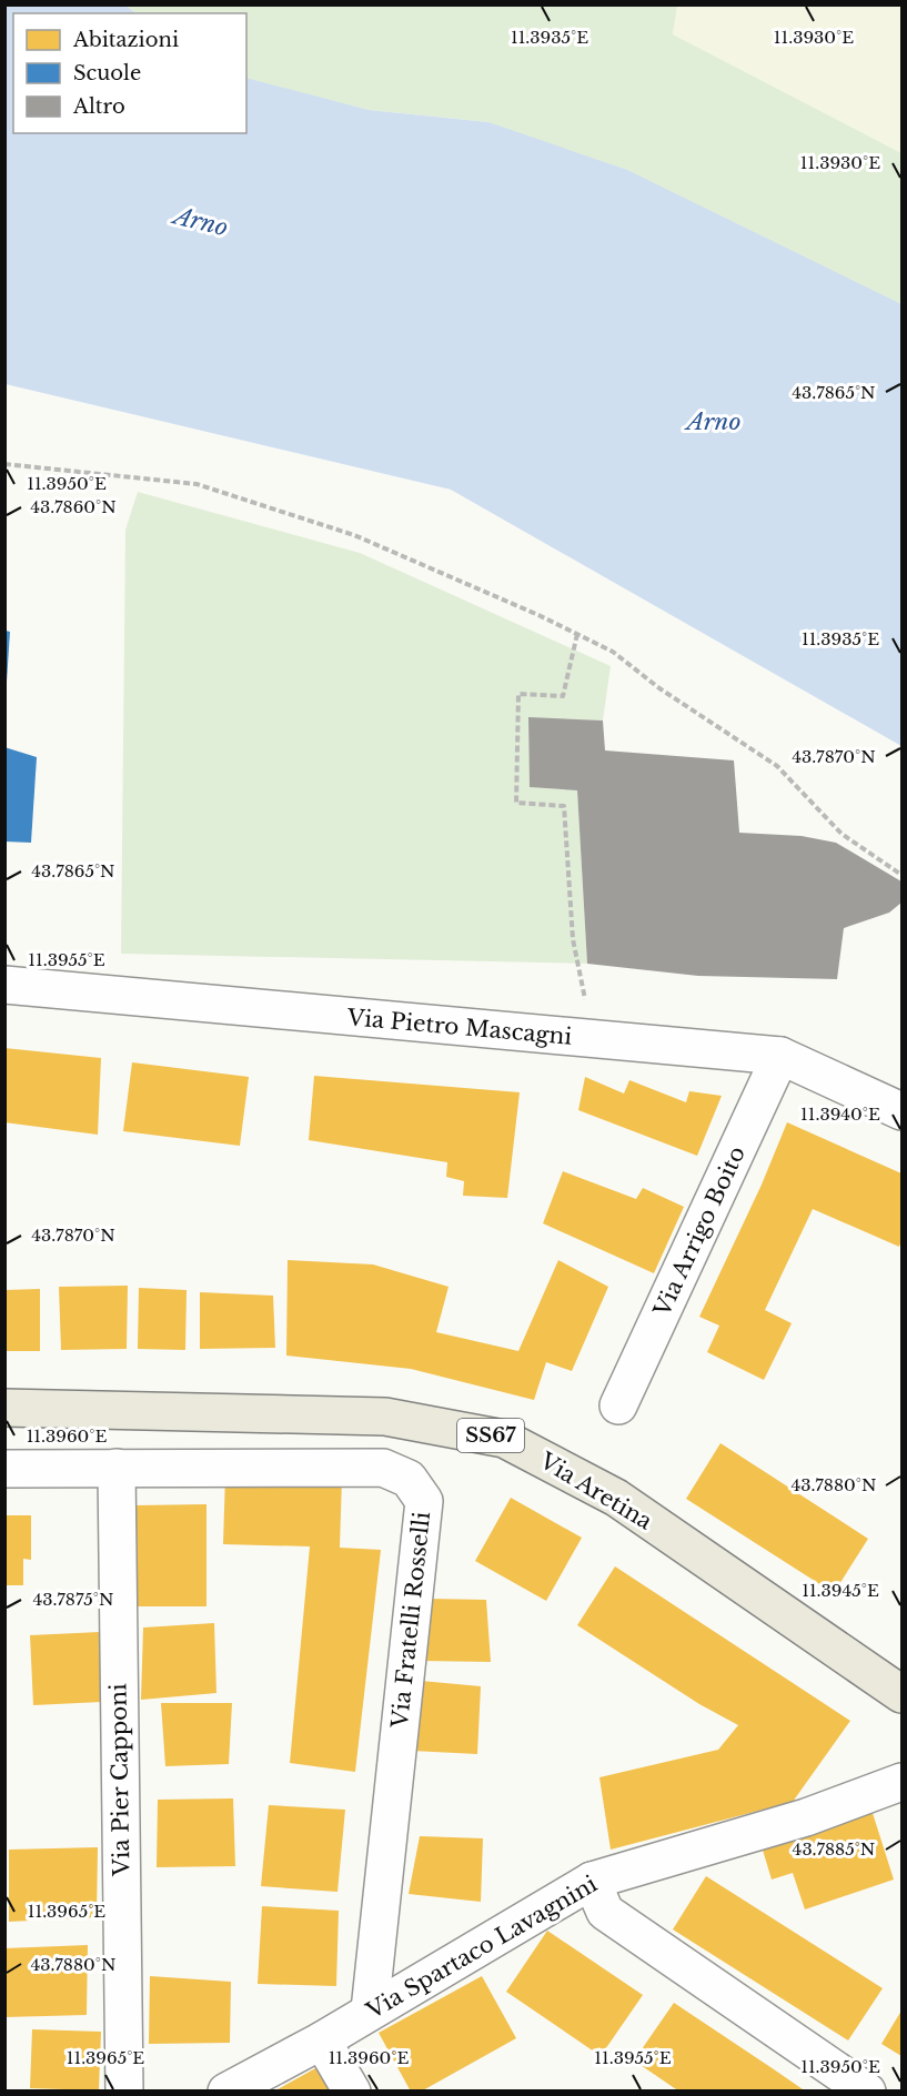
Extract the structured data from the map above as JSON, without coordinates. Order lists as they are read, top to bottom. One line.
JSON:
{"streets":{"main road":["SS67","Via Aretina"],"street":["Via Pietro Mascagni","Via Arrigo Boito","Via Fratelli Rosselli","Via Pier Capponi","Via Spartaco Lavagnini"]},"crossings":[["Via Pietro Mascagni","Via Arrigo Boito"],["Via Fratelli Rosselli","Via Pier Capponi"],["Via Fratelli Rosselli","Via Spartaco Lavagnini"]],"water":["Arno"],"legend":["Abitazioni","Scuole","Altro"],"coordinates":["11.3935°E","11.3930°E","43.7865°N","11.3950°E","43.7860°N","43.7870°N","11.3955°E","11.3940°E","11.3960°E","43.7880°N","11.3945°E","43.7875°N","43.7885°N","11.3965°E"]}
